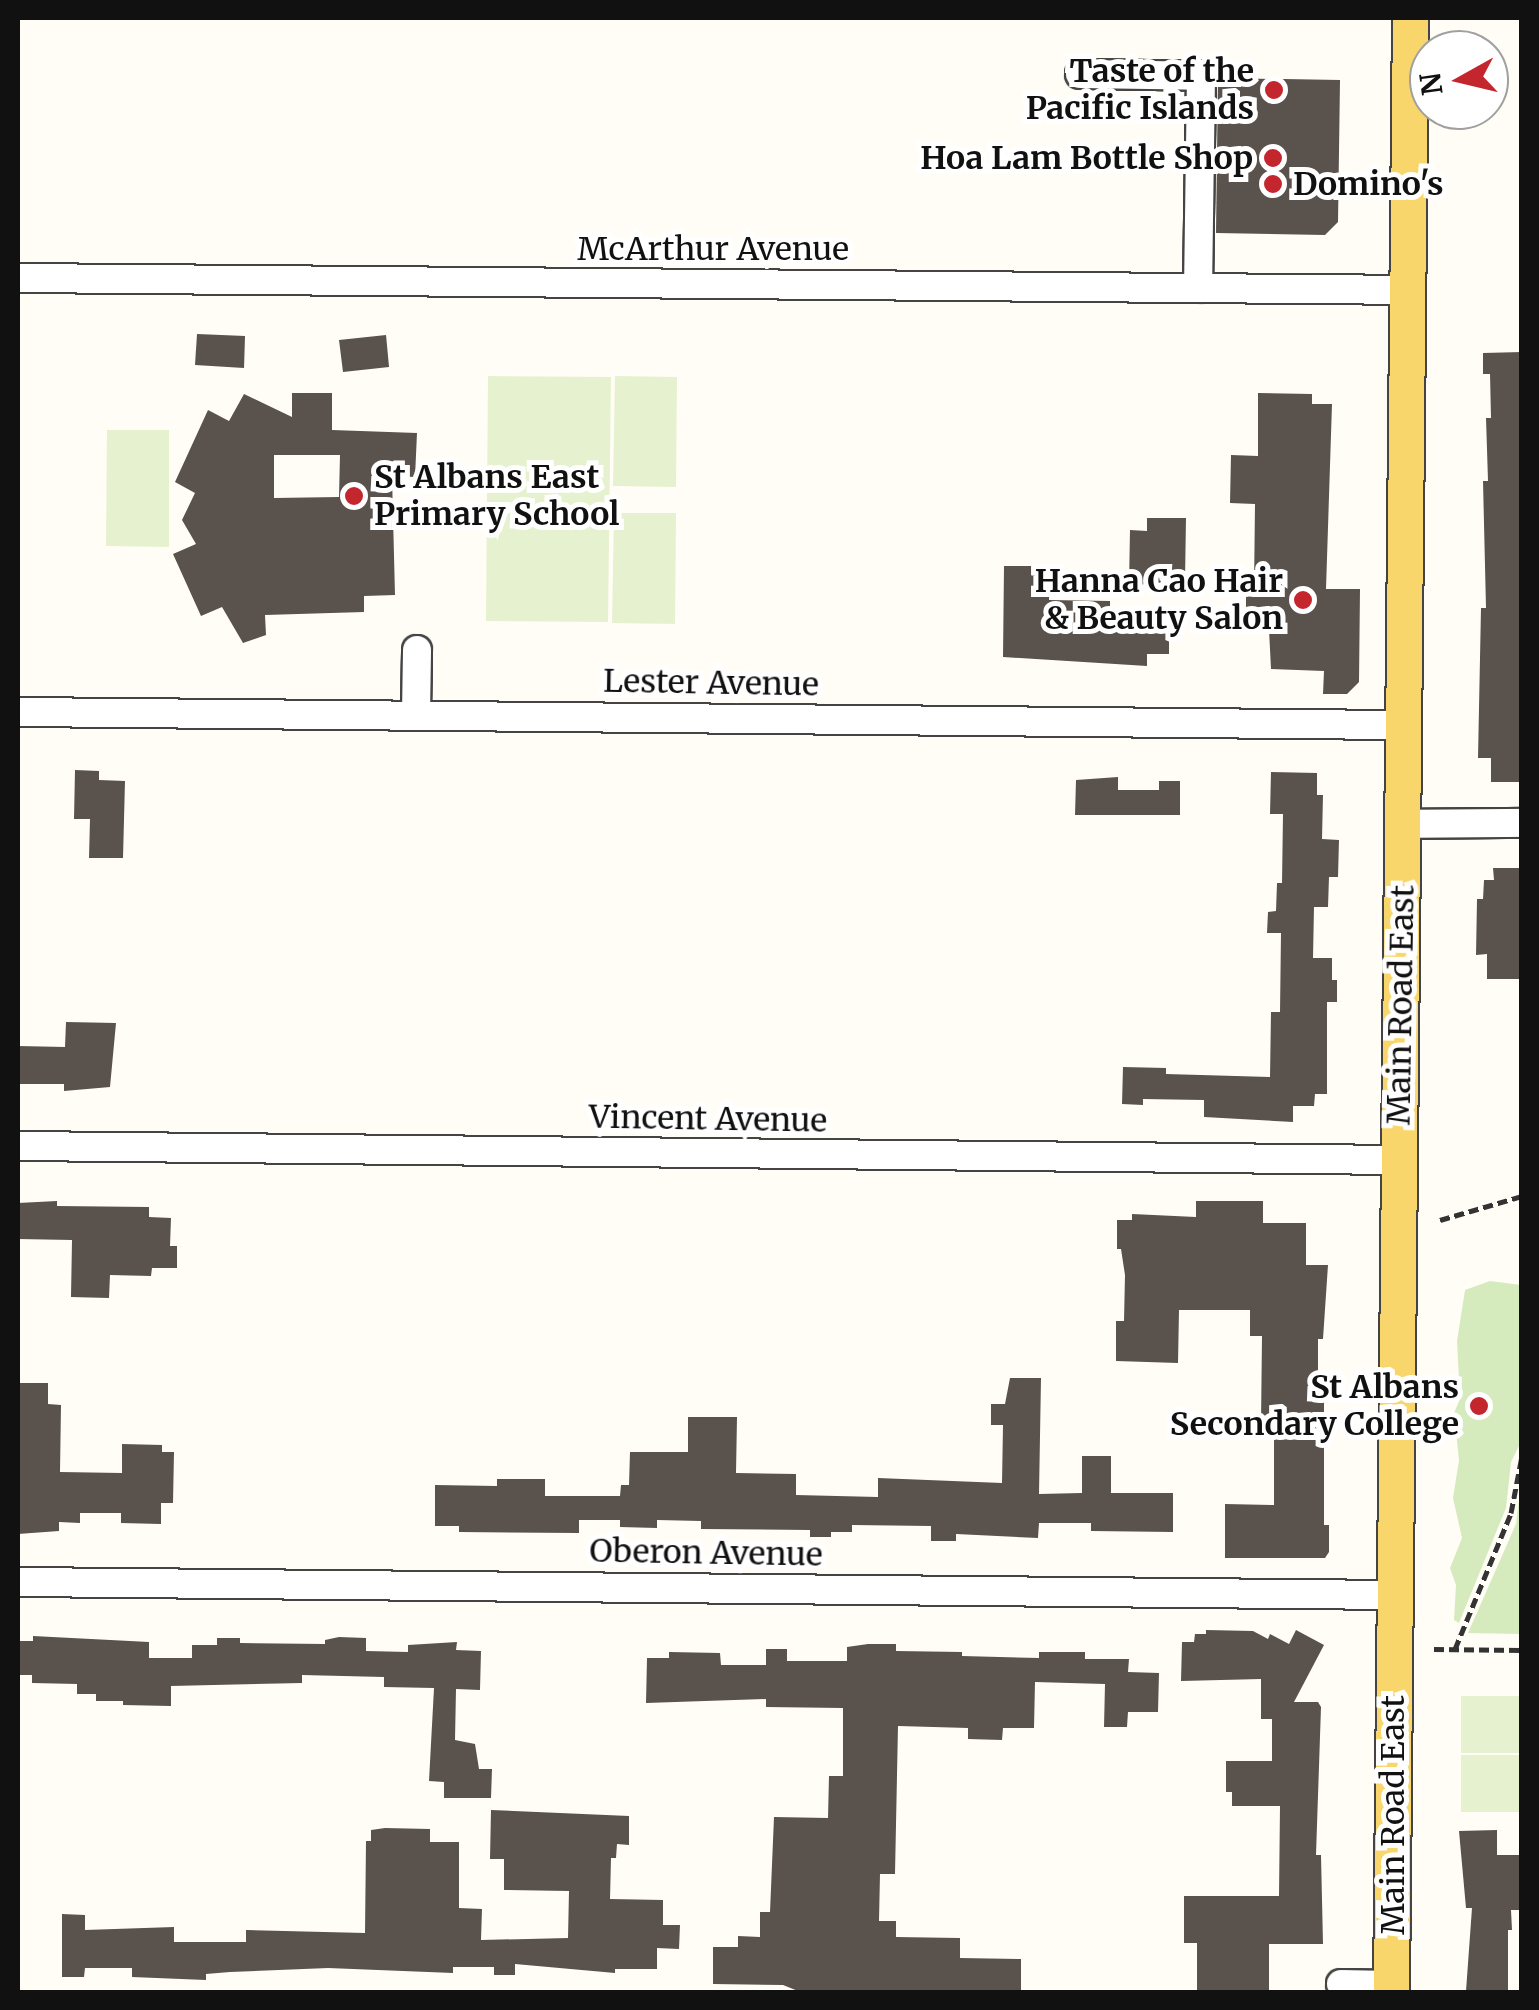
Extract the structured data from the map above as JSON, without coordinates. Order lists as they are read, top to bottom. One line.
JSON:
{"streets":{"main road":["Main Road East"],"street":["McArthur Avenue","Lester Avenue","Vincent Avenue","Oberon Avenue"]},"crossings":[["McArthur Avenue","Main Road East"],["Lester Avenue","Main Road East"],["Main Road East","Vincent Avenue"],["Main Road East","Oberon Avenue"]],"places":["Taste of the Pacific Islands","Hoa Lam Bottle Shop","Domino's","St Albans East Primary School","Hanna Cao Hair & Beauty Salon","St Albans Secondary College"],"north":"left"}
